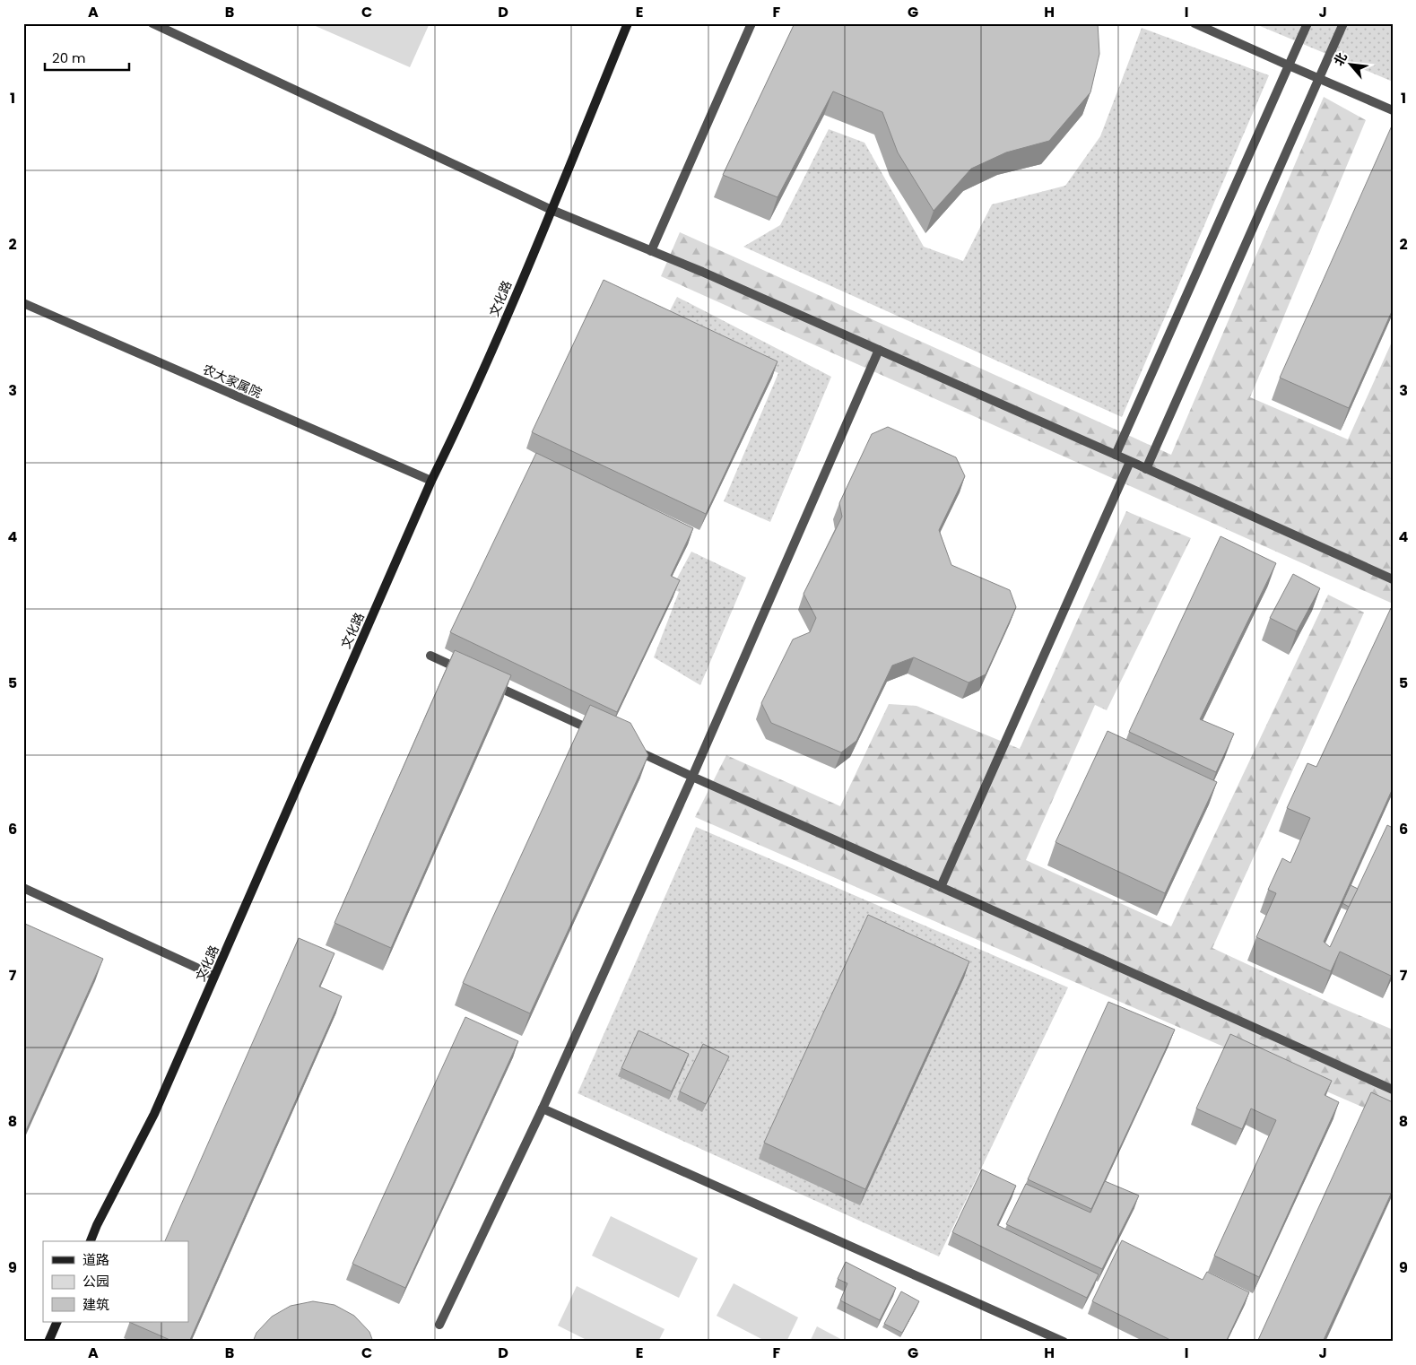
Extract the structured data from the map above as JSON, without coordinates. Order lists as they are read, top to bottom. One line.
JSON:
{"streets":{"street":["文化路","农大家属院"]},"crossings":[["文化路","农大家属院"]],"legend":["道路","公园","建筑"],"scale_bar":"20 m","north":"top left","grid":{"columns":["A","B","C","D","E","F","G","H","I","J"],"rows":["1","2","3","4","5","6","7","8","9"]}}
